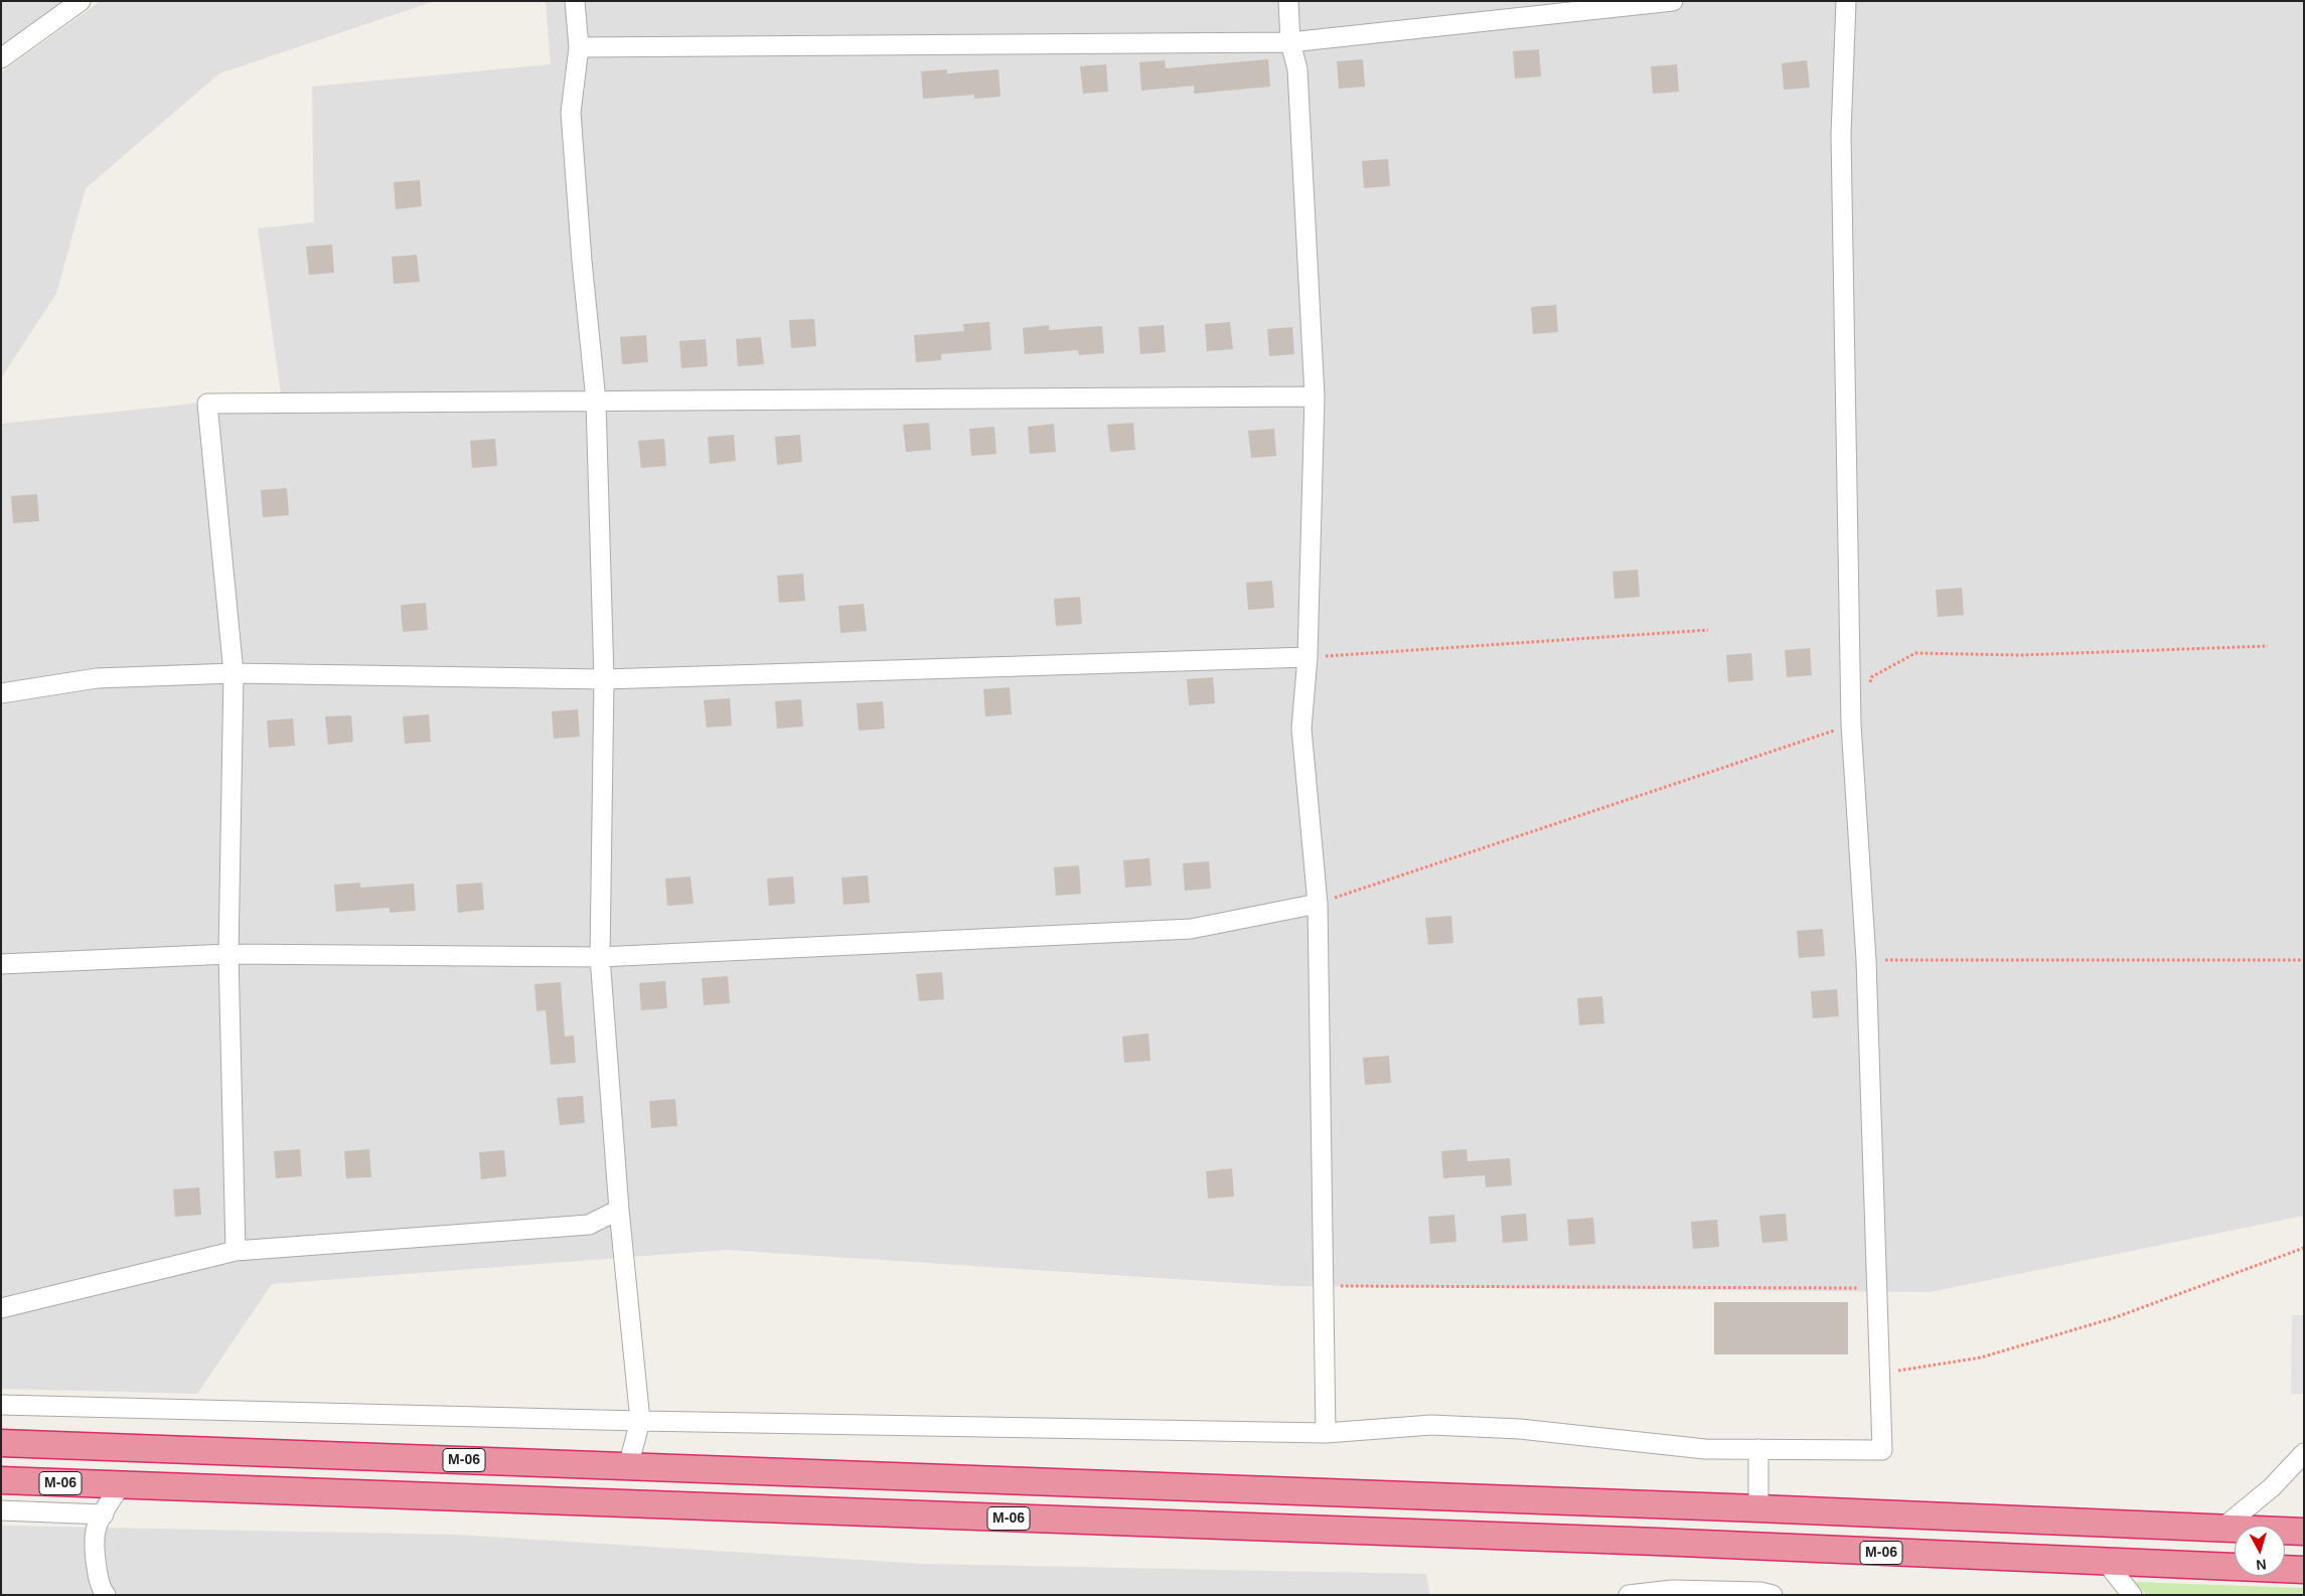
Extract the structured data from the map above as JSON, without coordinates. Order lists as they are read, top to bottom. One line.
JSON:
{"streets":{"highway":["М-06"]},"north":"bottom"}
